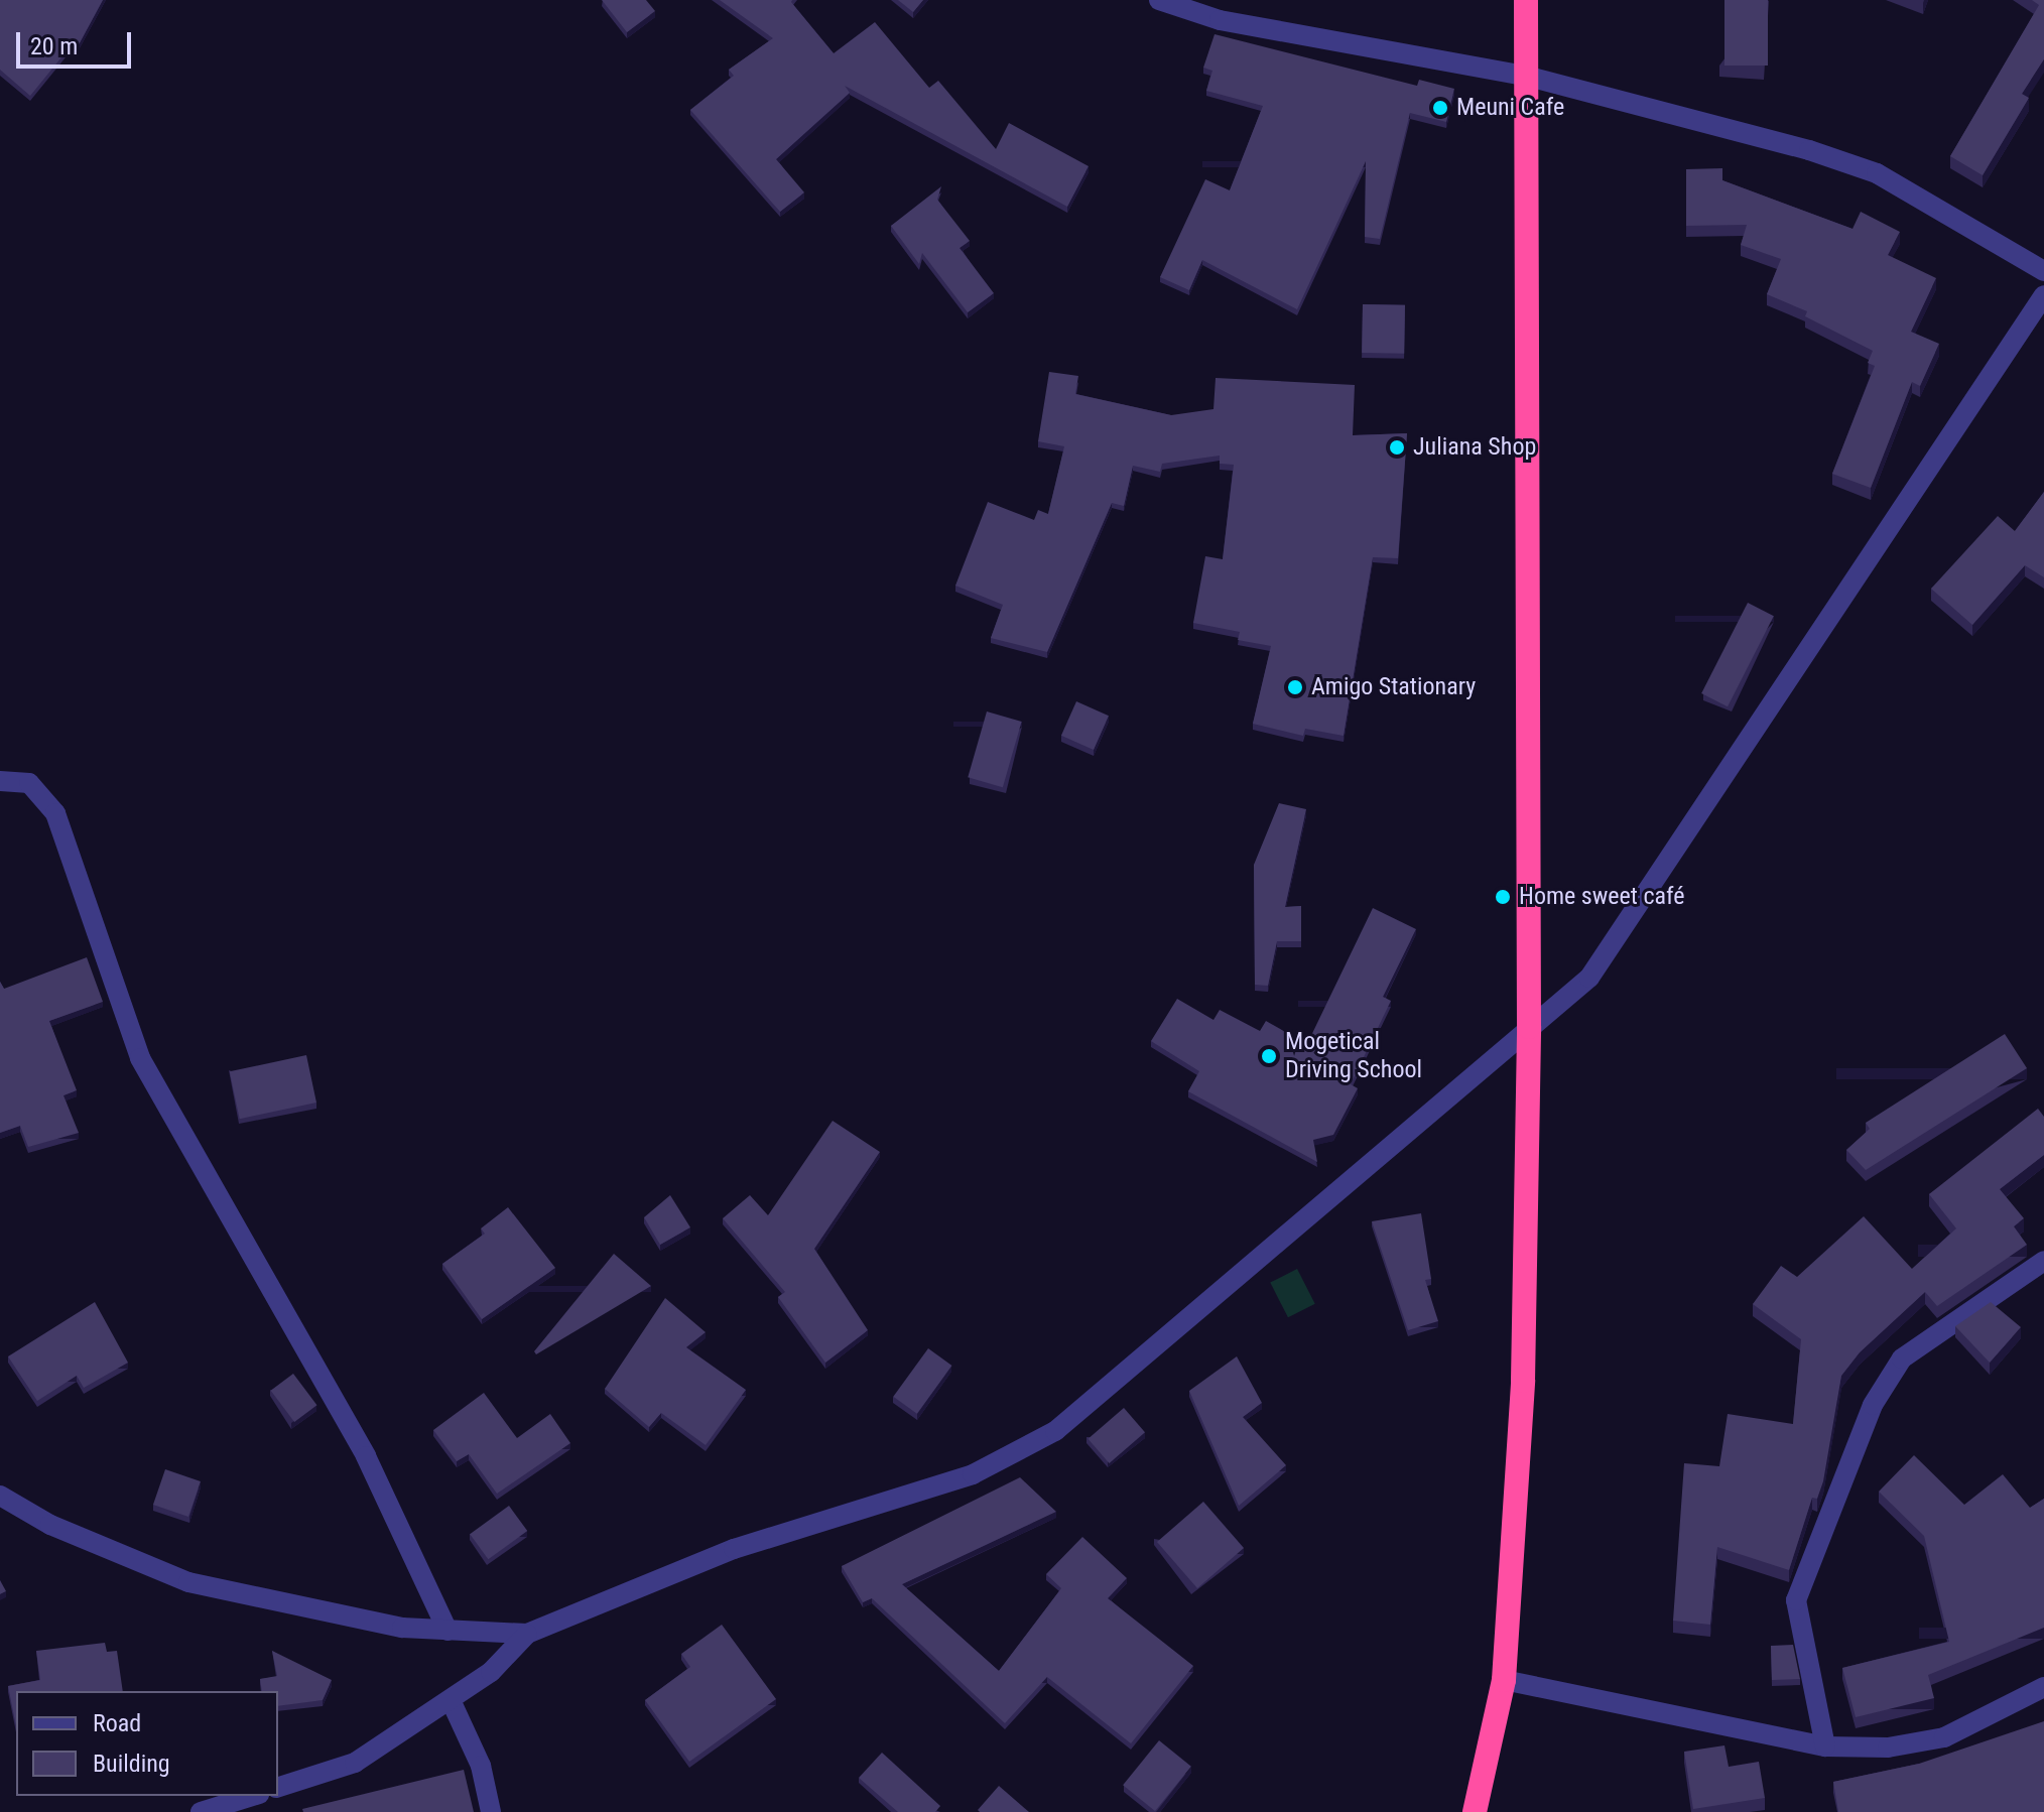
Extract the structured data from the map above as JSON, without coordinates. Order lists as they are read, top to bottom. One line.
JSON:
{"places":["Meuni Cafe","Juliana Shop","Amigo Stationary","Home sweet café","Mogetical Driving School"],"legend":["Road","Building"],"scale_bar":"20 m"}
